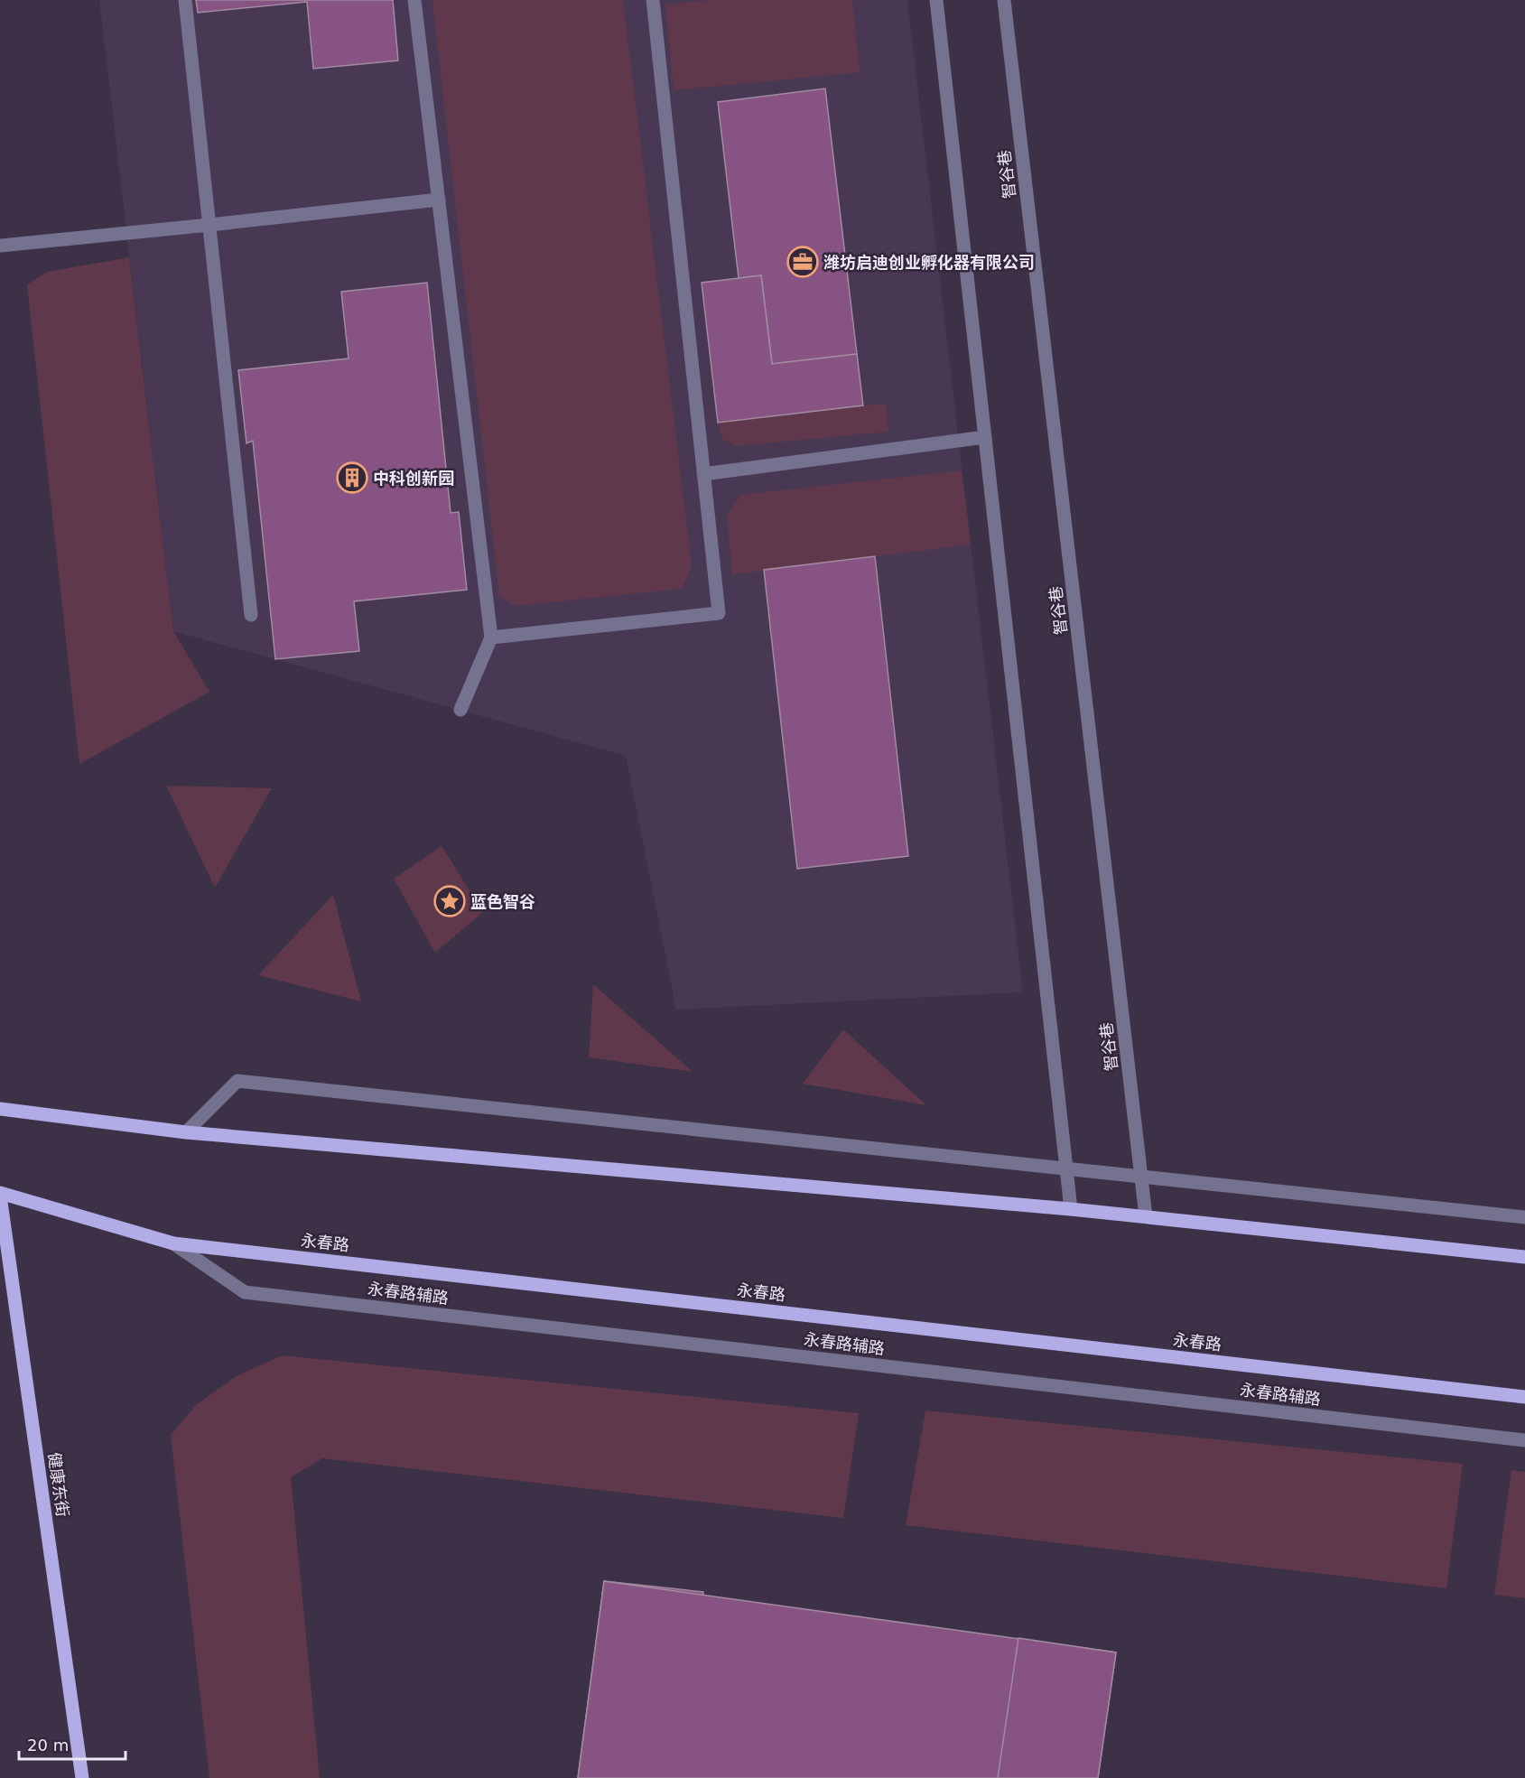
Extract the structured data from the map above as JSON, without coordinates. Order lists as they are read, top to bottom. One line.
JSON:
{"streets":{"main road":["永春路","健康东街"],"street":["智谷巷","永春路辅路"]},"crossings":[["永春路","永春路辅路"],["永春路","健康东街"]],"places":{"office":["潍坊启迪创业孵化器有限公司"],"building":["中科创新园"],"place":["蓝色智谷"]},"scale_bar":"20 m"}
